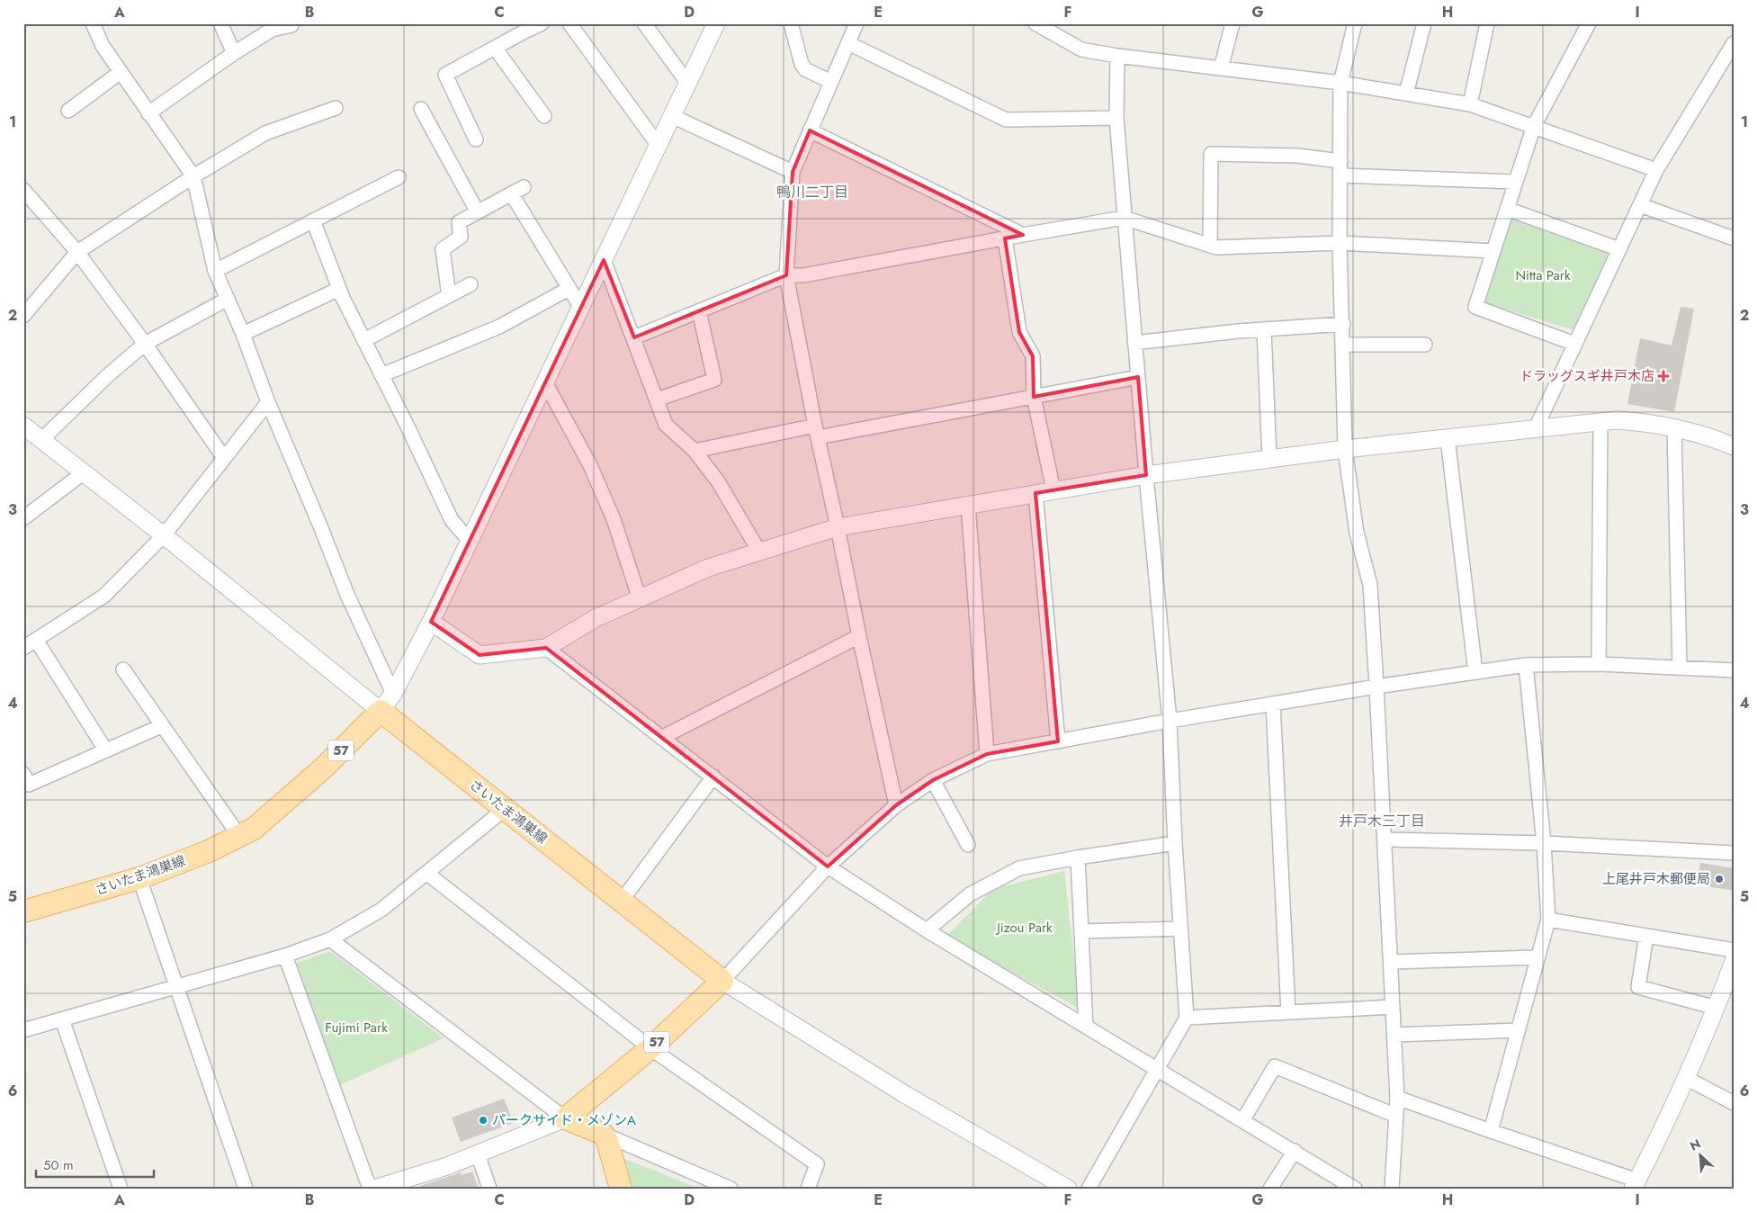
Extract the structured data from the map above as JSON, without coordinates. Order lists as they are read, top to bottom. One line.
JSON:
{"streets":{"main road":["57","さいたま鴻巣線"]},"crossings":[["57","さいたま鴻巣線"]],"districts":["鴨川二丁目","井戸木三丁目"],"parks":["Nitta Park","Jizou Park","Fujimi Park"],"places":{"health":["ドラッグスギ井戸木店"],"other":["上尾井戸木郵便局","パークサイド・メゾンA"]},"scale_bar":"50 m","north":"top left","grid":{"columns":["A","B","C","D","E","F","G","H","I"],"rows":["1","2","3","4","5","6"]}}
